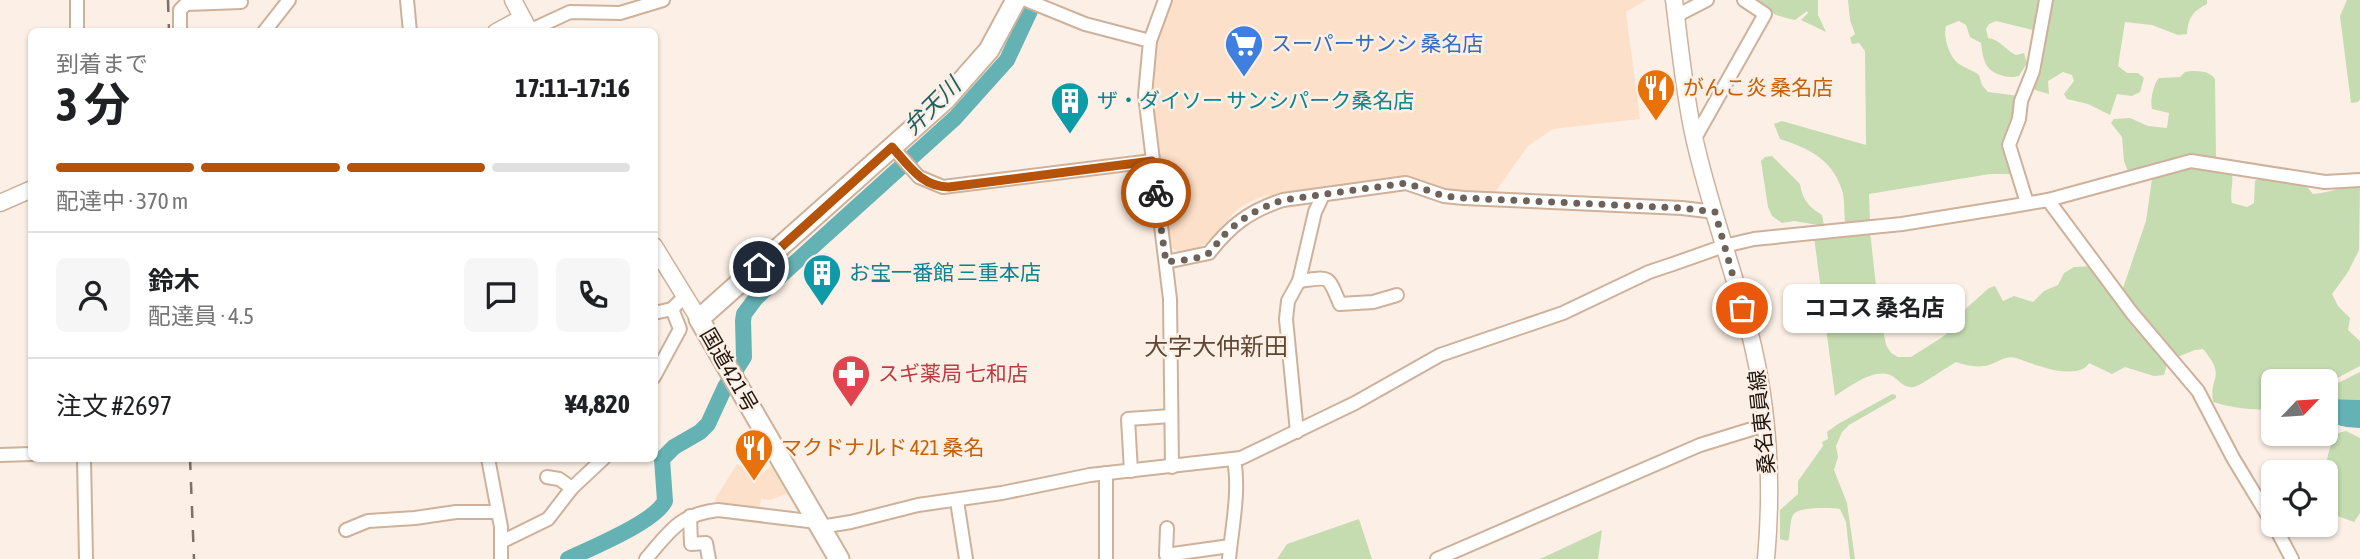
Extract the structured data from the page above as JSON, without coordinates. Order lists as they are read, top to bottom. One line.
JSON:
{"streets":{"highway":["国道421号"],"main road":["桑名東員線"]},"districts":["大字大仲新田"],"water":["弁天川"],"places":{"supermarket":["スーパーサンシ 桑名店"],"restaurant":["がんこ炎 桑名店","マクドナルド 421 桑名"],"building":["ザ・ダイソー サンシパーク桑名店","お宝一番館 三重本店"],"other":["ココス 桑名店"],"pharmacy":["スギ薬局 七和店"]},"north":"top right","page":{"heading":["3 分","到着まで","17:11–17:16"],"panel":["鈴木","配達員 · 4.5","注文 #2697","¥4,820"],"bar":"配達中 · 370 m","bubble":"ココス 桑名店"}}
